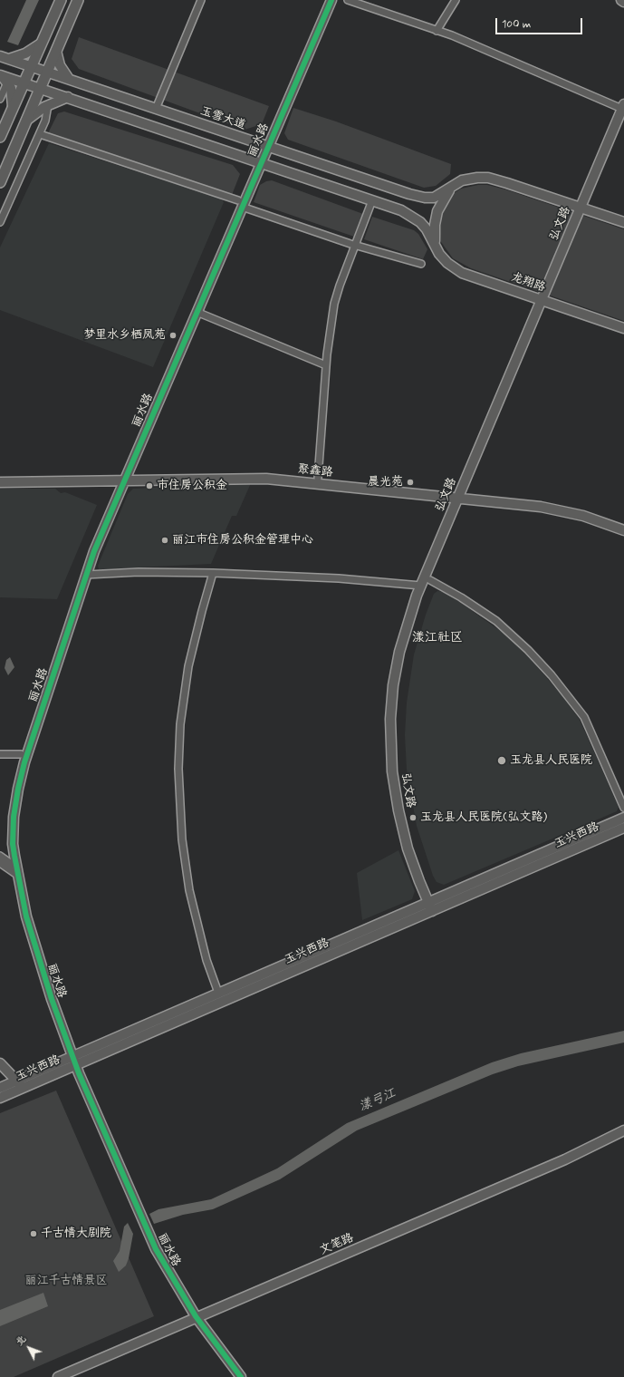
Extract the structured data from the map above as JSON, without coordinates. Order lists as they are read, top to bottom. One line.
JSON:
{"streets":{"street":["玉雪大道","丽水路","弘文路","龙翔路","聚鑫路","玉兴西路","文笔路"]},"crossings":[["玉雪大道","丽水路"],["丽水路","聚鑫路"],["丽水路","玉兴西路"],["丽水路","文笔路"],["弘文路","龙翔路"],["弘文路","聚鑫路"],["弘文路","玉兴西路"]],"districts":["漾江社区"],"water":["漾弓江"],"parks":["丽江千古情景区"],"places":["梦里水乡栖凤苑","晨光苑","市住房公积金","丽江市住房公积金管理中心","玉龙县人民医院","玉龙县人民医院(弘文路)","千古情大剧院"],"scale_bar":"100 m","north":"top left"}
